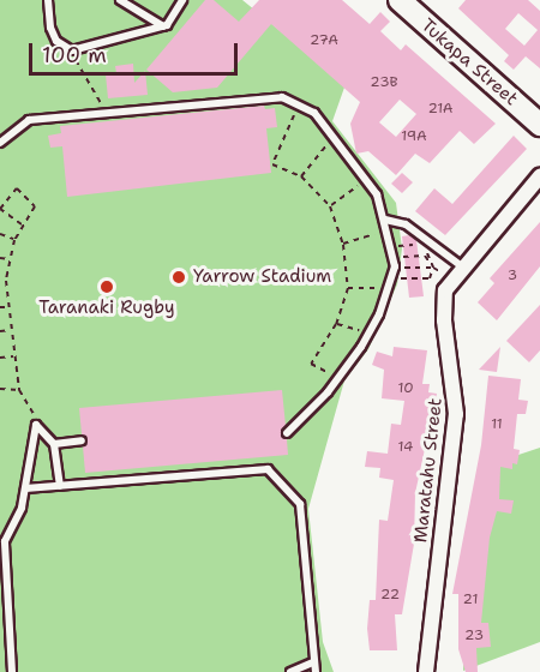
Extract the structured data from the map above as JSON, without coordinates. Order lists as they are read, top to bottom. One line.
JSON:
{"streets":{"main road":["Tukapa Street"],"street":["Maratahu Street"]},"places":["Yarrow Stadium","Taranaki Rugby"],"house_numbers":["27A","23B","21A","19A","3","10","11","14","22","21","23"],"scale_bar":"100 m"}
